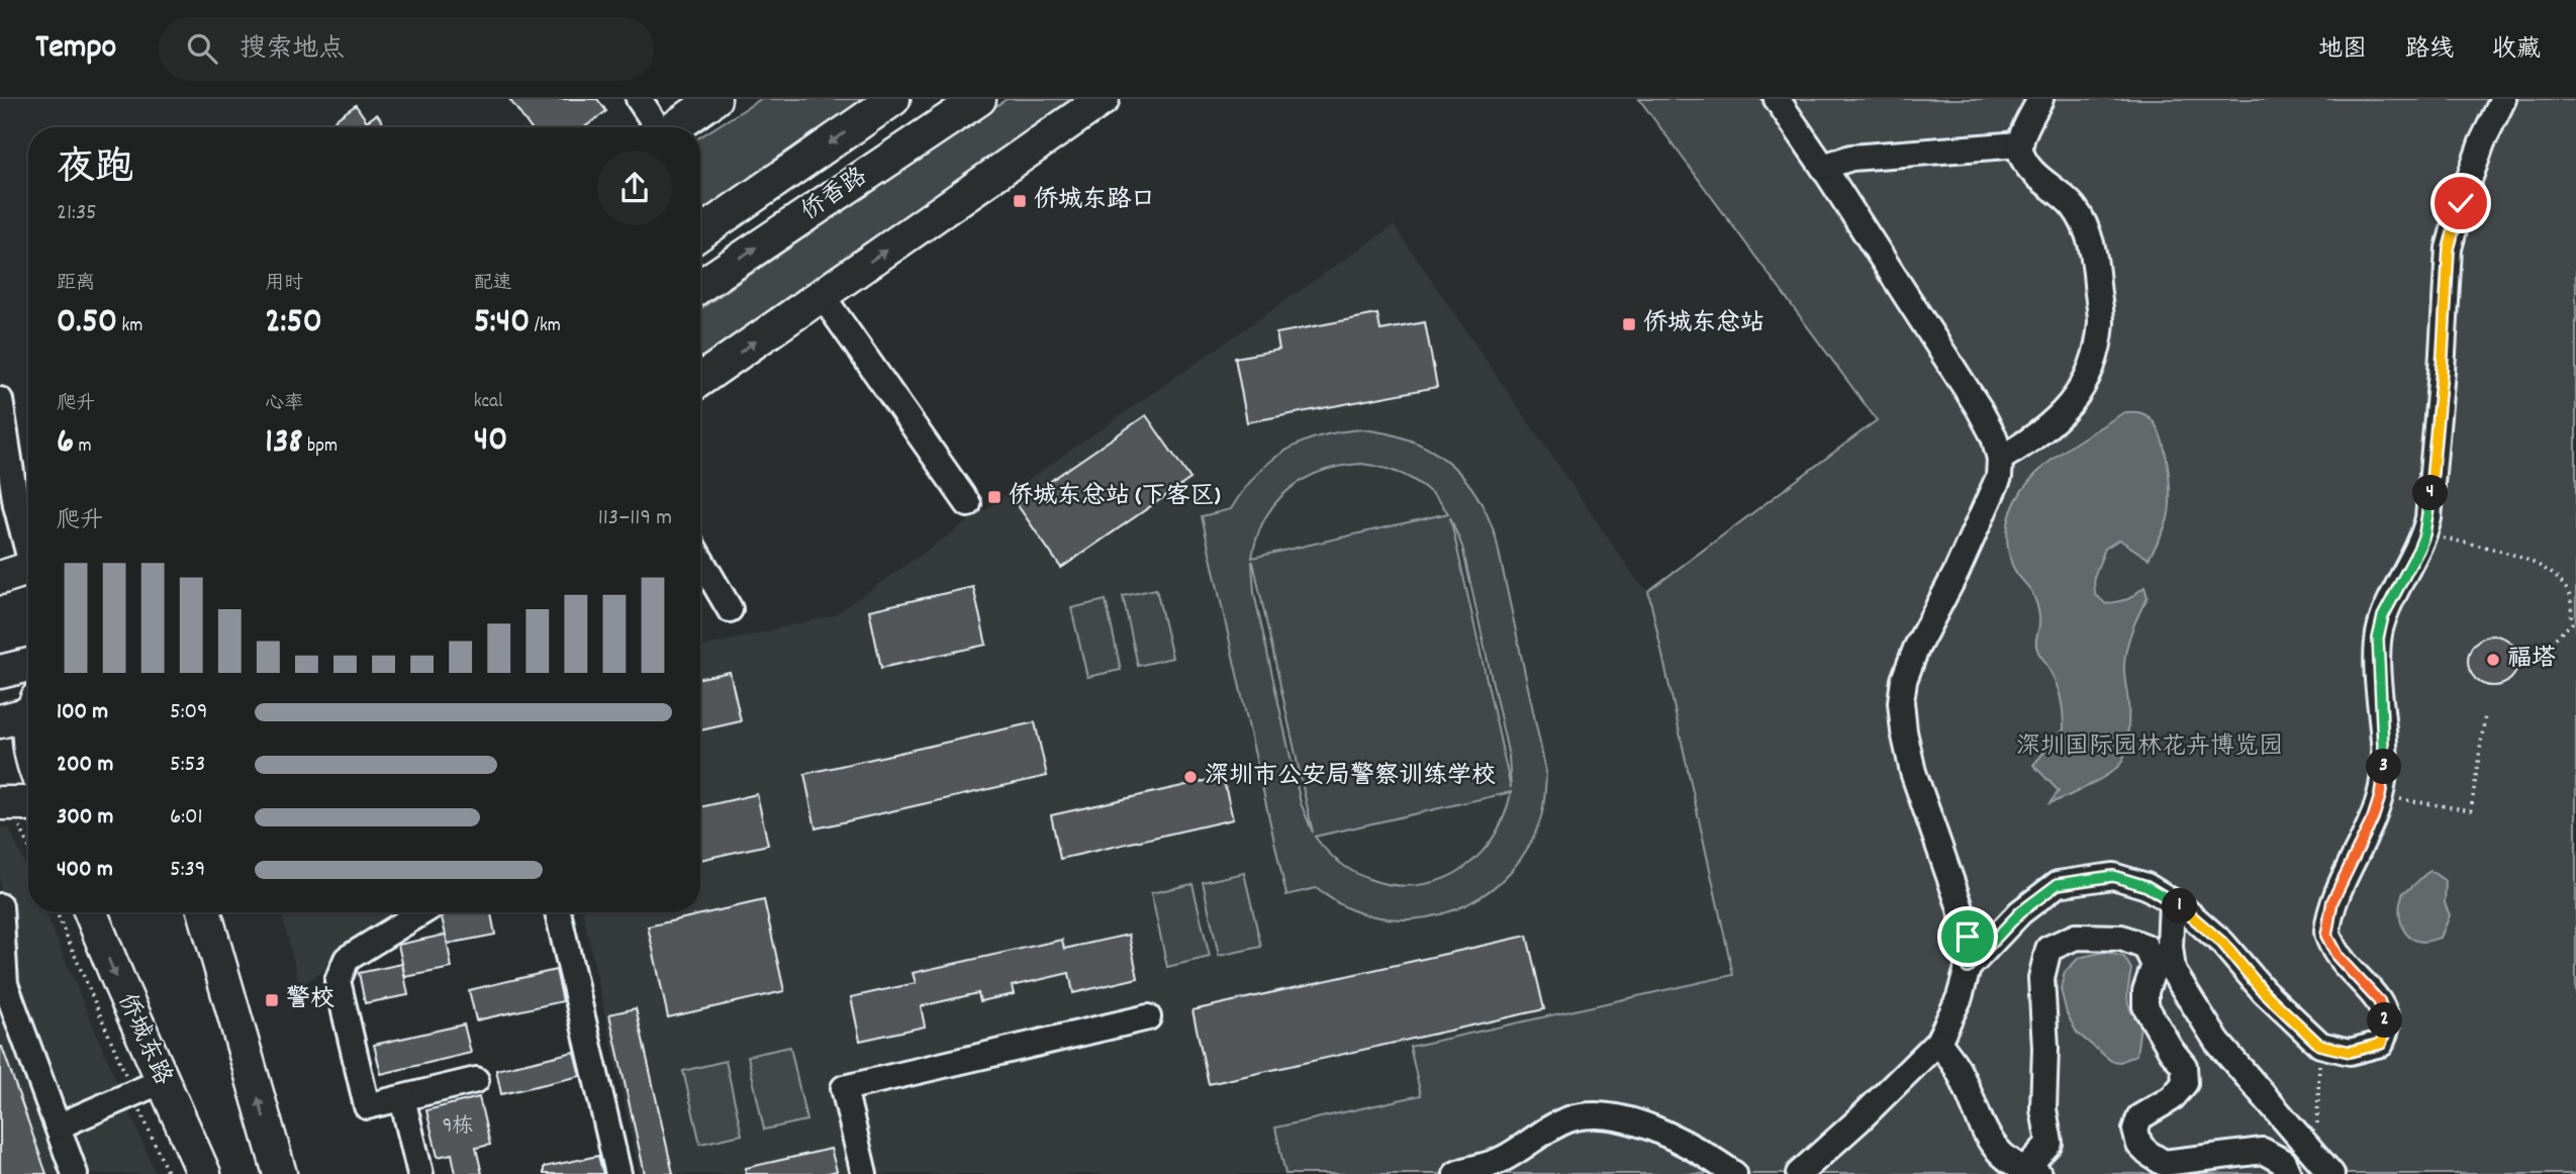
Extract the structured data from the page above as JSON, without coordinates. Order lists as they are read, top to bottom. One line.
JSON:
{"streets":{"main road":["侨香路","侨城东路"]},"parks":["深圳国际园林花卉博览园"],"places":{"transit":["侨城东路口","侨城东总站","侨城东总站 (下客区)","警校"],"other":["福塔","深圳市公安局警察训练学校"]},"house_numbers":["9栋"],"page":{"header":"Tempo","search":"搜索地点","nav":["地图","路线","收藏"],"heading":["夜跑","21:35"],"stats":[["距离","0.50 km"],["用时","2:50"],["配速","5:40 /km"],["爬升","6 m"],["心率","138 bpm"],["kcal","40"]],"pins":["4","3","1","2"],"chart":["爬升","113–119 m"],"list":[{"name":"100 m","note":"5:09"},{"name":"200 m","note":"5:53"},{"name":"300 m","note":"6:01"},{"name":"400 m","note":"5:39"}]}}
